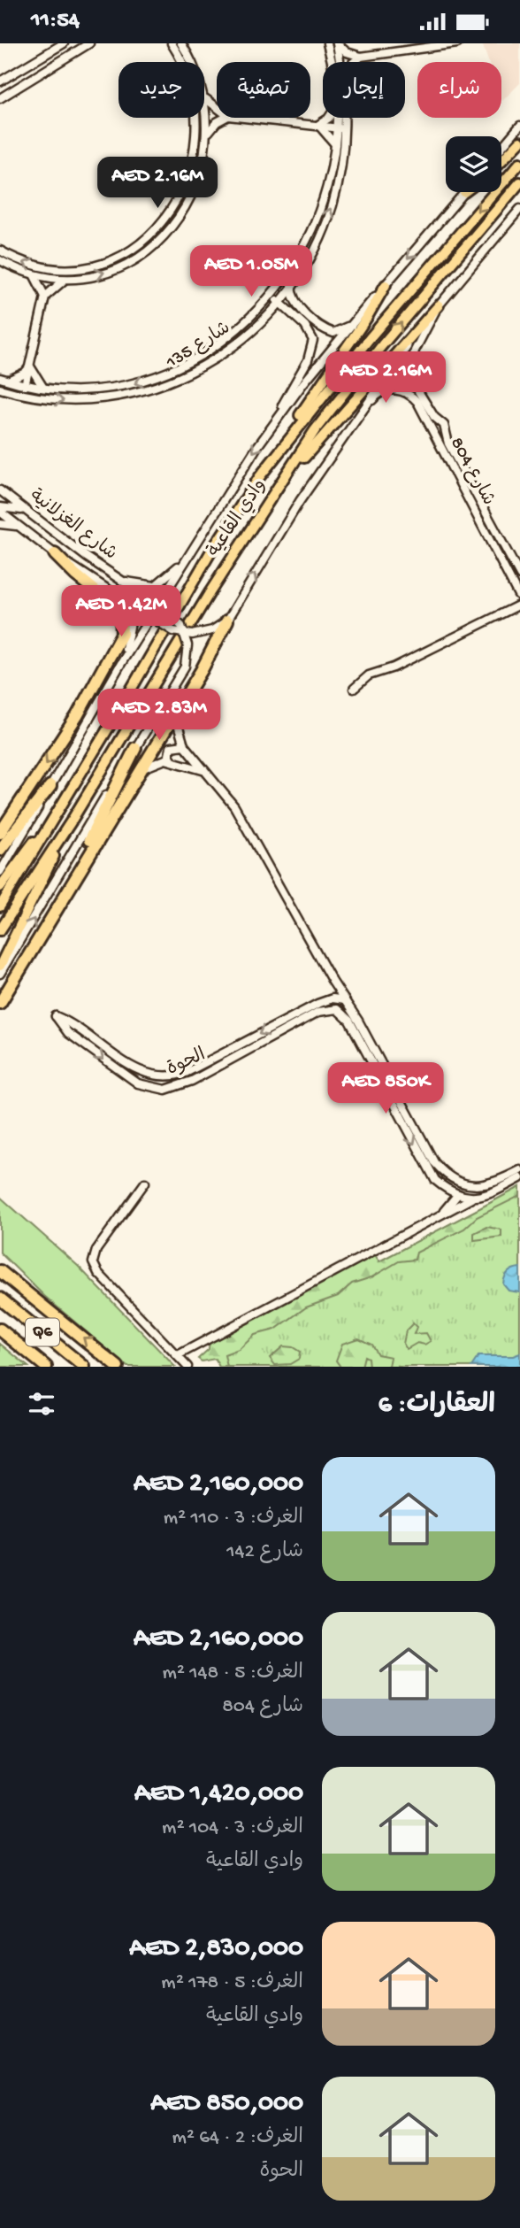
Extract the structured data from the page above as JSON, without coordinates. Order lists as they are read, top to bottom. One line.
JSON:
{"streets":{"highway":["Q6"],"main road":["وادي القاعية"],"street":["شارع 135","شارع 804","شارع الغزلانية","الحوة"]},"crossings":[["شارع 135","وادي القاعية"],["وادي القاعية","شارع الغزلانية"]],"page":{"status":"11:54","chip":["شراء","إيجار","تصفية","جديد"],"price":["AED 2.16M","AED 1.05M","AED 2.16M","AED 1.42M","AED 2.83M","AED 850K"],"heading":"العقارات: 6","list":[{"name":"AED 2,160,000","note":"الغرف: 3 · 110 m² · شارع 142"},{"name":"AED 2,160,000","note":"الغرف: 5 · 148 m² · شارع 804"},{"name":"AED 1,420,000","note":"الغرف: 3 · 104 m² · وادي القاعية"},{"name":"AED 2,830,000","note":"الغرف: 5 · 178 m² · وادي القاعية"},{"name":"AED 850,000","note":"الغرف: 2 · 64 m² · الحوة"}]}}
